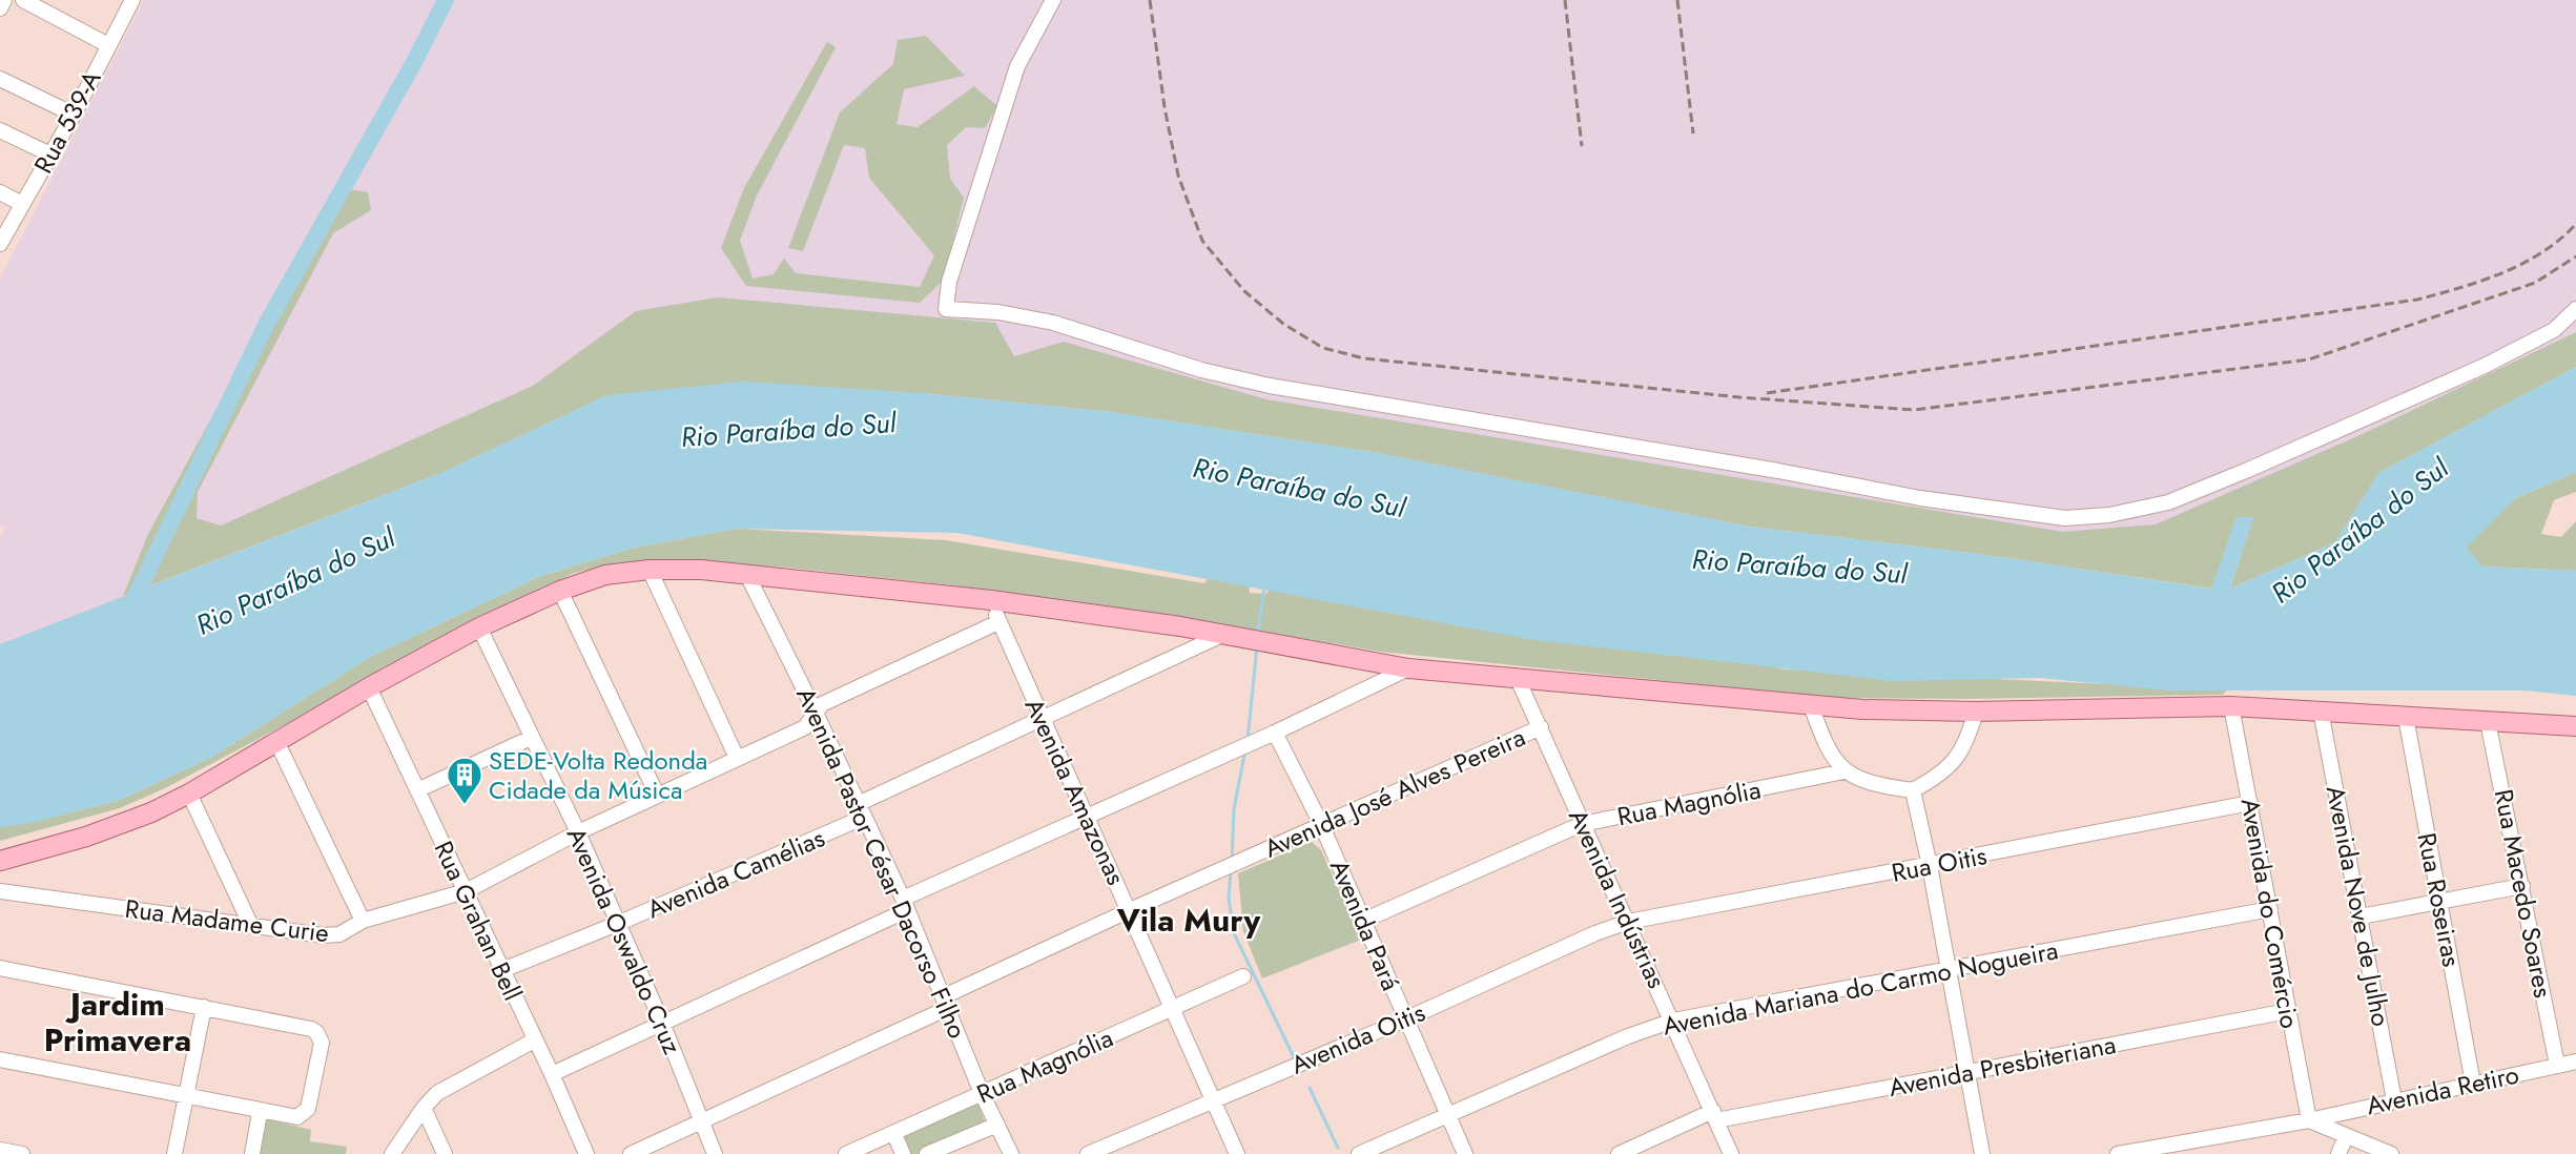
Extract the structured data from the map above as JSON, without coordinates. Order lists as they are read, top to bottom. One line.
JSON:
{"streets":{"street":["Rua 539-A","Avenida Amazonas","Avenida José Alves Pereira","Rua Magnólia","Avenida Pastor César Dacorso Filho","Rua Oitis","Avenida Camélias","Rua Macedo Soares","Avenida Indústrias","Rua Roseiras","Avenida Nove de Julho","Avenida do Comércio","Rua Madame Curie","Rua Grahan Bell","Avenida Pará","Avenida Oswaldo Cruz","Avenida Mariana do Carmo Nogueira","Avenida Oitis","Avenida Presbiteriana","Avenida Retiro"]},"crossings":[["Avenida Amazonas","Avenida José Alves Pereira"],["Avenida Amazonas","Rua Magnólia"],["Avenida Amazonas","Rua Madame Curie"],["Avenida Amazonas","Avenida Oitis"],["Avenida José Alves Pereira","Avenida Indústrias"],["Avenida José Alves Pereira","Avenida Pará"],["Rua Magnólia","Avenida Pastor César Dacorso Filho"],["Rua Magnólia","Avenida Indústrias"],["Rua Magnólia","Avenida Pará"],["Avenida Pastor César Dacorso Filho","Avenida Camélias"],["Avenida Pastor César Dacorso Filho","Rua Madame Curie"],["Rua Oitis","Avenida Indústrias"],["Rua Oitis","Avenida do Comércio"],["Rua Oitis","Avenida Oitis"],["Avenida Camélias","Rua Grahan Bell"],["Avenida Camélias","Avenida Oswaldo Cruz"],["Rua Macedo Soares","Avenida Retiro"],["Avenida Indústrias","Avenida Mariana do Carmo Nogueira"],["Avenida Indústrias","Avenida Oitis"],["Avenida Indústrias","Avenida Presbiteriana"],["Rua Roseiras","Avenida Retiro"],["Avenida Nove de Julho","Avenida Retiro"],["Avenida do Comércio","Avenida Mariana do Carmo Nogueira"],["Avenida do Comércio","Avenida Presbiteriana"],["Avenida do Comércio","Avenida Retiro"],["Rua Madame Curie","Rua Grahan Bell"],["Rua Madame Curie","Avenida Oswaldo Cruz"],["Avenida Pará","Avenida Mariana do Carmo Nogueira"],["Avenida Pará","Avenida Oitis"]],"districts":["Vila Mury","Jardim Primavera"],"water":["Rio Paraíba do Sul"],"places":{"building":["SEDE-Volta Redonda Cidade da Música"]}}
